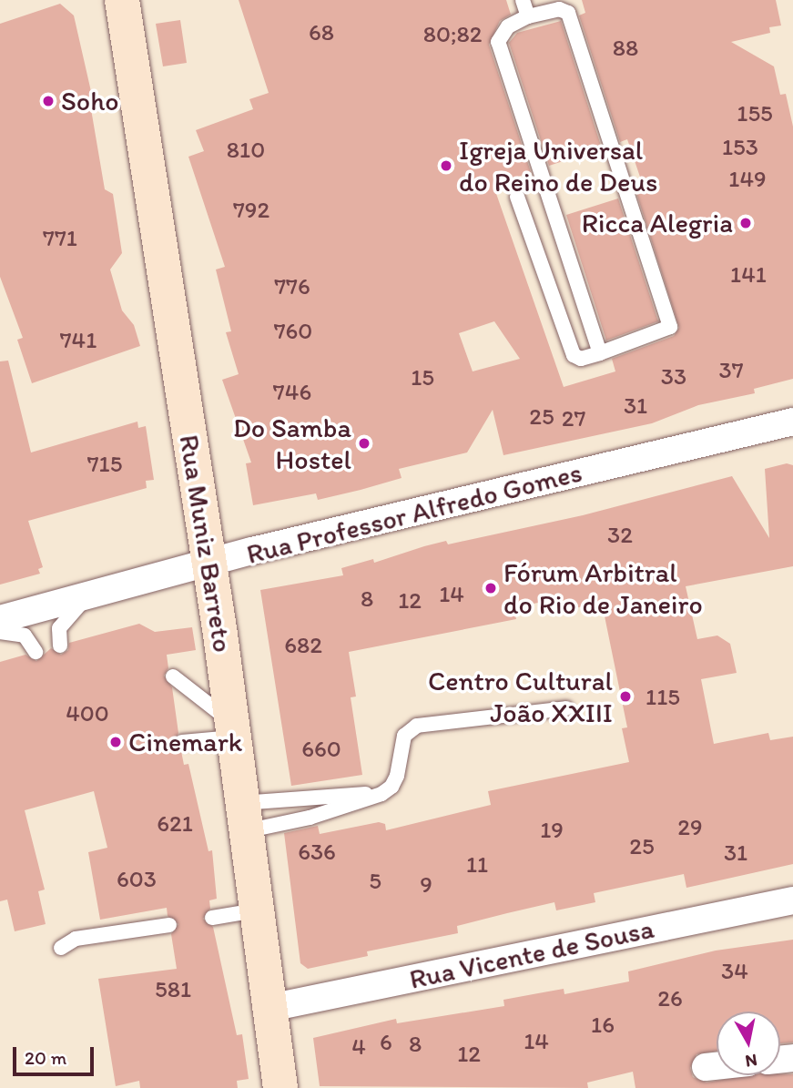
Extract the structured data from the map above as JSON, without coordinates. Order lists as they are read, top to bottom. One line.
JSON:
{"streets":{"main road":["Rua Muniz Barreto"],"street":["Rua Professor Alfredo Gomes","Rua Vicente de Sousa"]},"crossings":[["Rua Professor Alfredo Gomes","Rua Muniz Barreto"],["Rua Muniz Barreto","Rua Vicente de Sousa"]],"places":["Soho","Igreja Universal do Reino de Deus","Ricca Alegria","Do Samba Hostel","Fórum Arbitral do Rio de Janeiro","Centro Cultural João XXIII","Cinemark"],"house_numbers":["68","80;82","88","155","153","810","149","792","771","141","776","760","741","37","33","15","746","31","25","27","715","32","14","8","12","682","115","400","660","621","29","19","25","636","31","11","603","5","9","34","581","26","16","14","6","8","4","12"],"scale_bar":"20 m","north":"bottom"}
